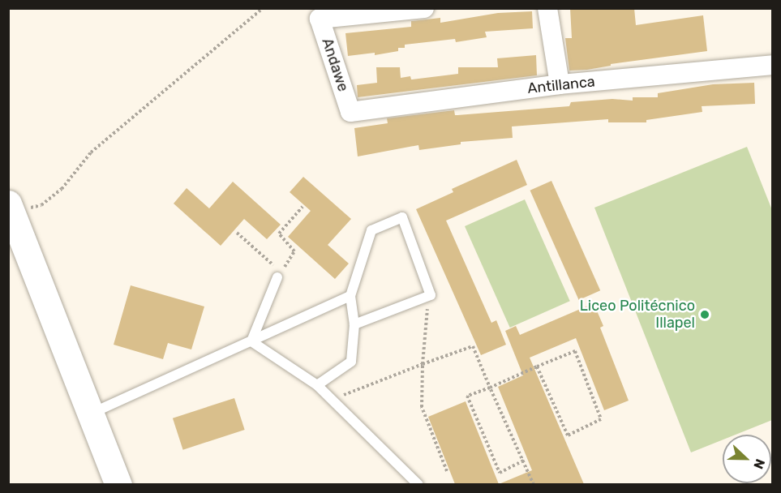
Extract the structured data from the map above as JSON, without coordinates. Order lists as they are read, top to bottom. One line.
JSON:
{"streets":{"street":["Andawe","Antillanca"]},"crossings":[["Andawe","Antillanca"]],"places":["Liceo Politécnico Illapel"],"north":"right"}
